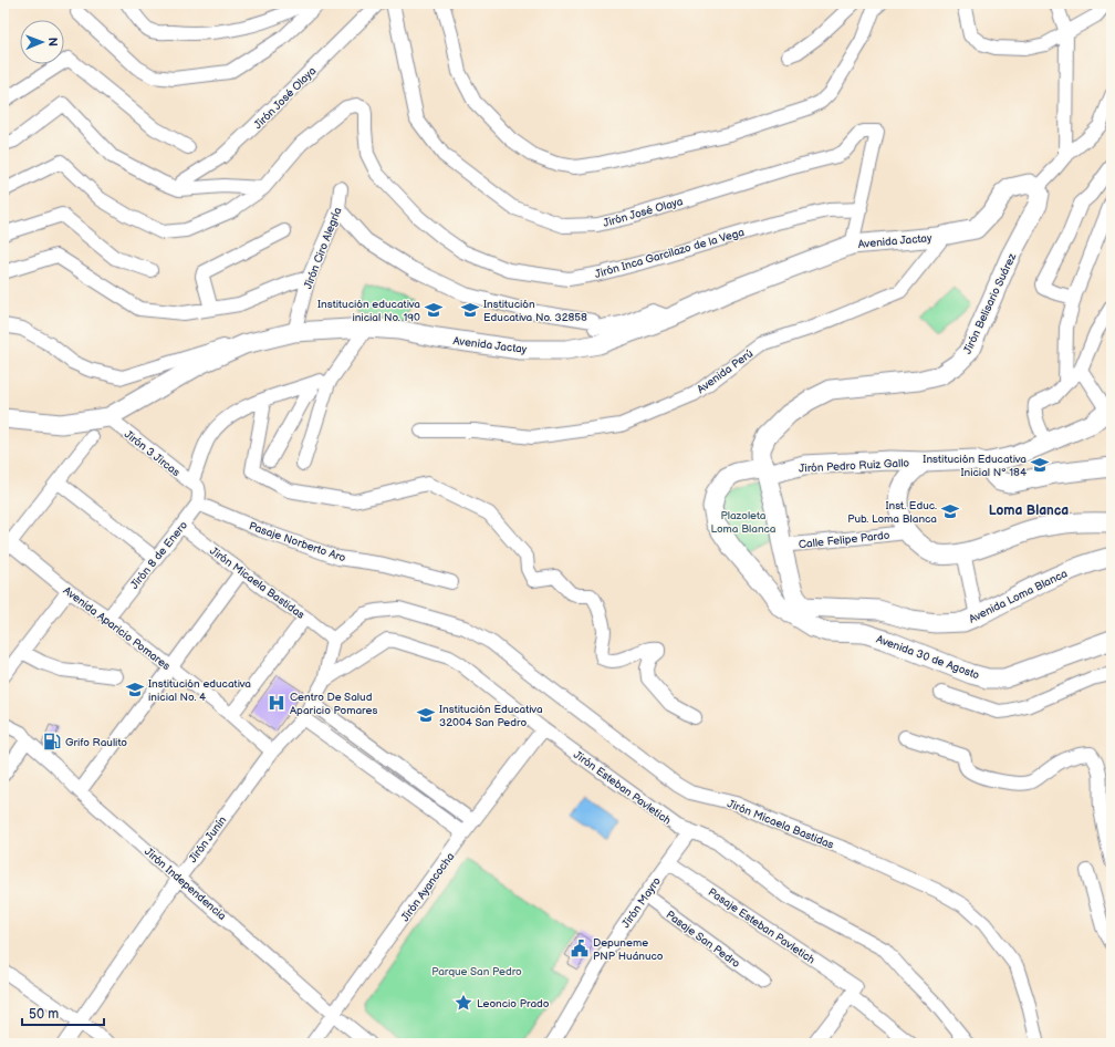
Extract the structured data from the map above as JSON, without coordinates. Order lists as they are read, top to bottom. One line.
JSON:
{"streets":{"street":["Jirón José Olaya","Avenida Jactay","Jirón Ciro Alegría","Jirón Inca Garcilazo de la Vega","Jirón Belisario Suárez","Avenida Perú","Jirón 3 Jircas","Jirón Pedro Ruiz Gallo","Calle Felipe Pardo","Pasaje Norberto Aro","Jirón 8 de Enero","Jirón Micaela Bastidas","Avenida Loma Blanca","Avenida Aparicio Pomares","Avenida 30 de Agosto","Jirón Esteban Pavletich","Jirón Junín","Jirón Independencia","Jirón Ayancocha","Jirón Mayro","Pasaje Esteban Pavletich","Pasaje San Pedro"]},"crossings":[["Jirón José Olaya","Jirón Inca Garcilazo de la Vega"],["Avenida Jactay","Jirón Ciro Alegría"],["Avenida Jactay","Jirón Belisario Suárez"],["Avenida Jactay","Avenida Perú"],["Avenida Jactay","Jirón 3 Jircas"],["Jirón Belisario Suárez","Jirón Pedro Ruiz Gallo"],["Jirón Belisario Suárez","Avenida Loma Blanca"],["Jirón Belisario Suárez","Avenida 30 de Agosto"],["Jirón Pedro Ruiz Gallo","Avenida Loma Blanca"],["Jirón Pedro Ruiz Gallo","Avenida 30 de Agosto"],["Calle Felipe Pardo","Avenida Loma Blanca"],["Pasaje Norberto Aro","Jirón 8 de Enero"],["Jirón 8 de Enero","Jirón Micaela Bastidas"],["Jirón 8 de Enero","Avenida Aparicio Pomares"],["Avenida Loma Blanca","Avenida 30 de Agosto"],["Avenida Aparicio Pomares","Jirón Junín"],["Jirón Esteban Pavletich","Jirón Junín"],["Jirón Esteban Pavletich","Jirón Ayancocha"],["Jirón Esteban Pavletich","Jirón Mayro"],["Jirón Junín","Jirón Independencia"],["Jirón Independencia","Jirón Ayancocha"],["Jirón Mayro","Pasaje Esteban Pavletich"],["Jirón Mayro","Pasaje San Pedro"]],"districts":["Loma Blanca"],"parks":["Plazoleta Loma Blanca","Parque San Pedro"],"places":{"school or university":["Institución educativa inicial No. 190","Institución Educativa No. 32858","Institución Educativa Inicial Nº 184","Inst. Educ. Pub. Loma Blanca","Institución educativa inicial No. 4","Institución Educativa 32004 San Pedro"],"hospital":["Centro De Salud Aparicio Pomares"],"fuel station":["Grifo Raulito"],"public building":["Depuneme PNP Huánuco"],"place":["Leoncio Prado"]},"scale_bar":"50 m","north":"right"}
